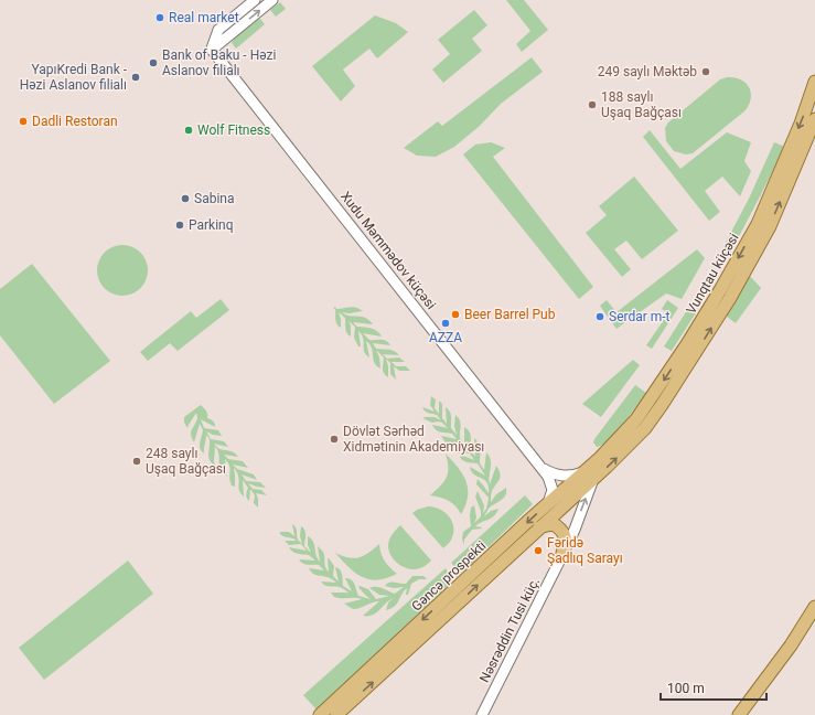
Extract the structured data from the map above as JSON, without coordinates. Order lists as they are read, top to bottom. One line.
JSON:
{"streets":{"main road":["Vunqtau küçəsi","Gəncə prospekti"],"street":["Xudu Məmmədov küçəsi","Nəsrəddin Tusi küç."]},"crossings":[["Xudu Məmmədov küçəsi","Gəncə prospekti"],["Vunqtau küçəsi","Gəncə prospekti"],["Vunqtau küçəsi","Nəsrəddin Tusi küç."],["Gəncə prospekti","Nəsrəddin Tusi küç."]],"places":["Real market","Bank of Baku - Həzi Aslanov filialı","249 saylı Məktəb","YapıKredi Bank - Həzi Aslanov filialı","188 saylı Uşaq Bağçası","Dadli Restoran","Wolf Fitness","Sabina","Parkinq","Beer Barrel Pub","Serdar m-t","AZZA","Dövlət Sərhəd Xidmətinin Akademiyası","248 saylı Uşaq Bağçası","Fəridə Şadlıq Sarayı"],"scale_bar":"100 m"}
